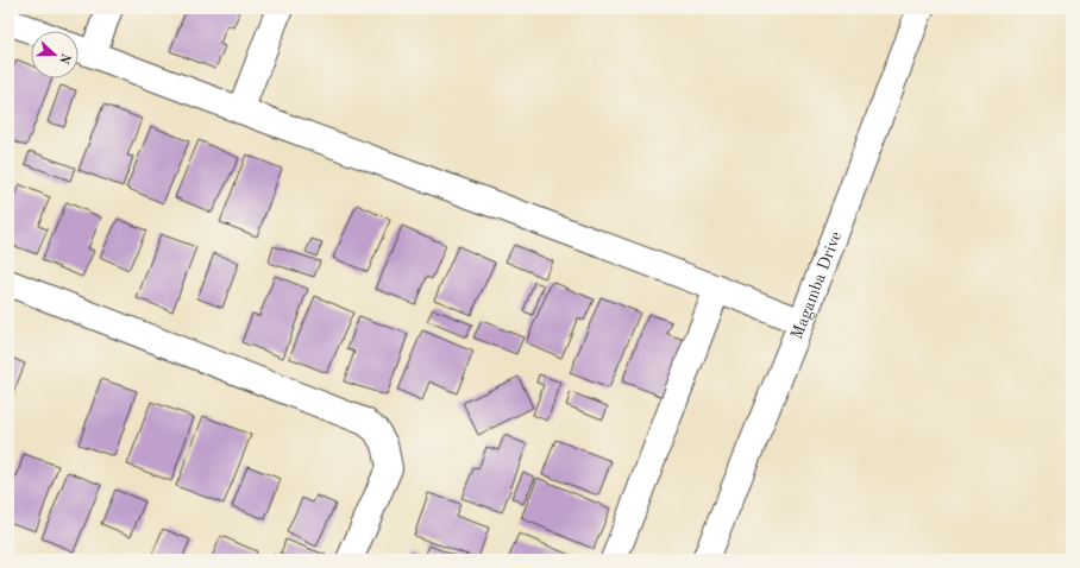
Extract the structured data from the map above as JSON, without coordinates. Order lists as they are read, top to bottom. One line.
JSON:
{"streets":{"street":["Magamba Drive"]},"north":"right"}
